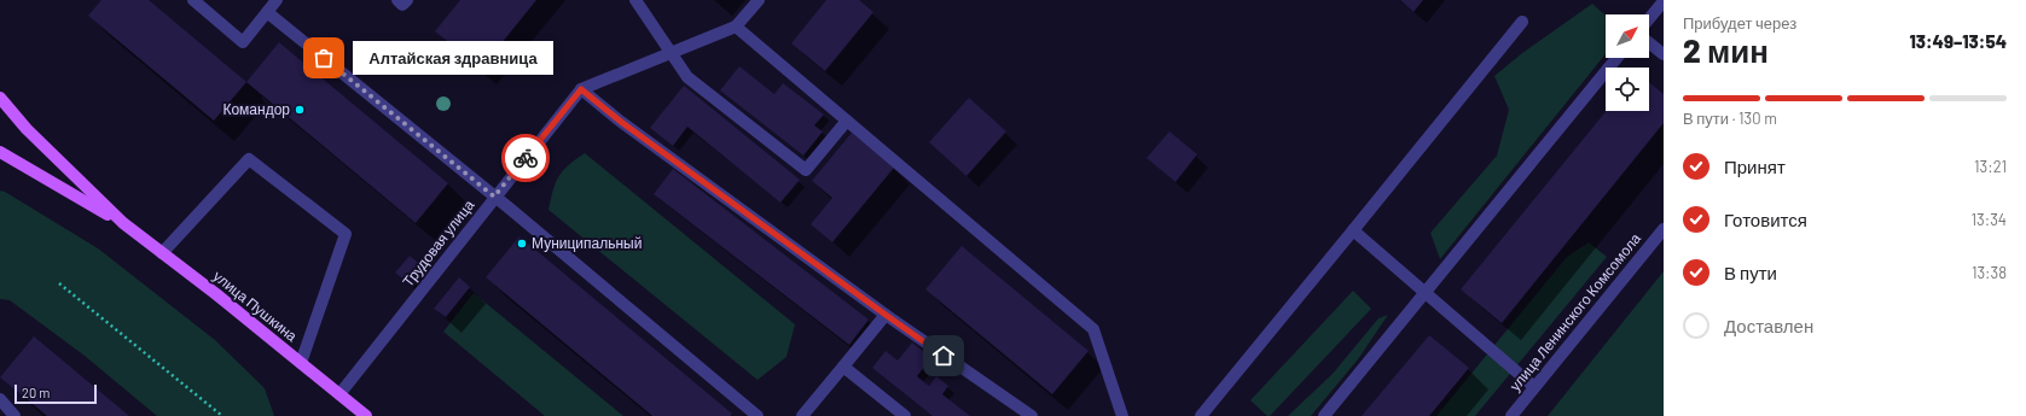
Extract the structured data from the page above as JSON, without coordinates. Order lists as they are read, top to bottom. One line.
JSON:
{"streets":{"main road":["улица Пушкина"],"street":["Трудовая улица","улица Ленинского Комсомола"]},"crossings":[["Трудовая улица","улица Пушкина"]],"places":["Алтайская здравница","Командор","Муниципальный"],"scale_bar":"20 m","north":"top right","page":{"heading":["2 мин","Прибудет через","13:49–13:54"],"bubble":"Алтайская здравница","bar":"В пути · 130 m","list":[["Принят","13:21"],["Готовится","13:34"],["В пути","13:38"],"Доставлен"],"scale":"20 m"}}
